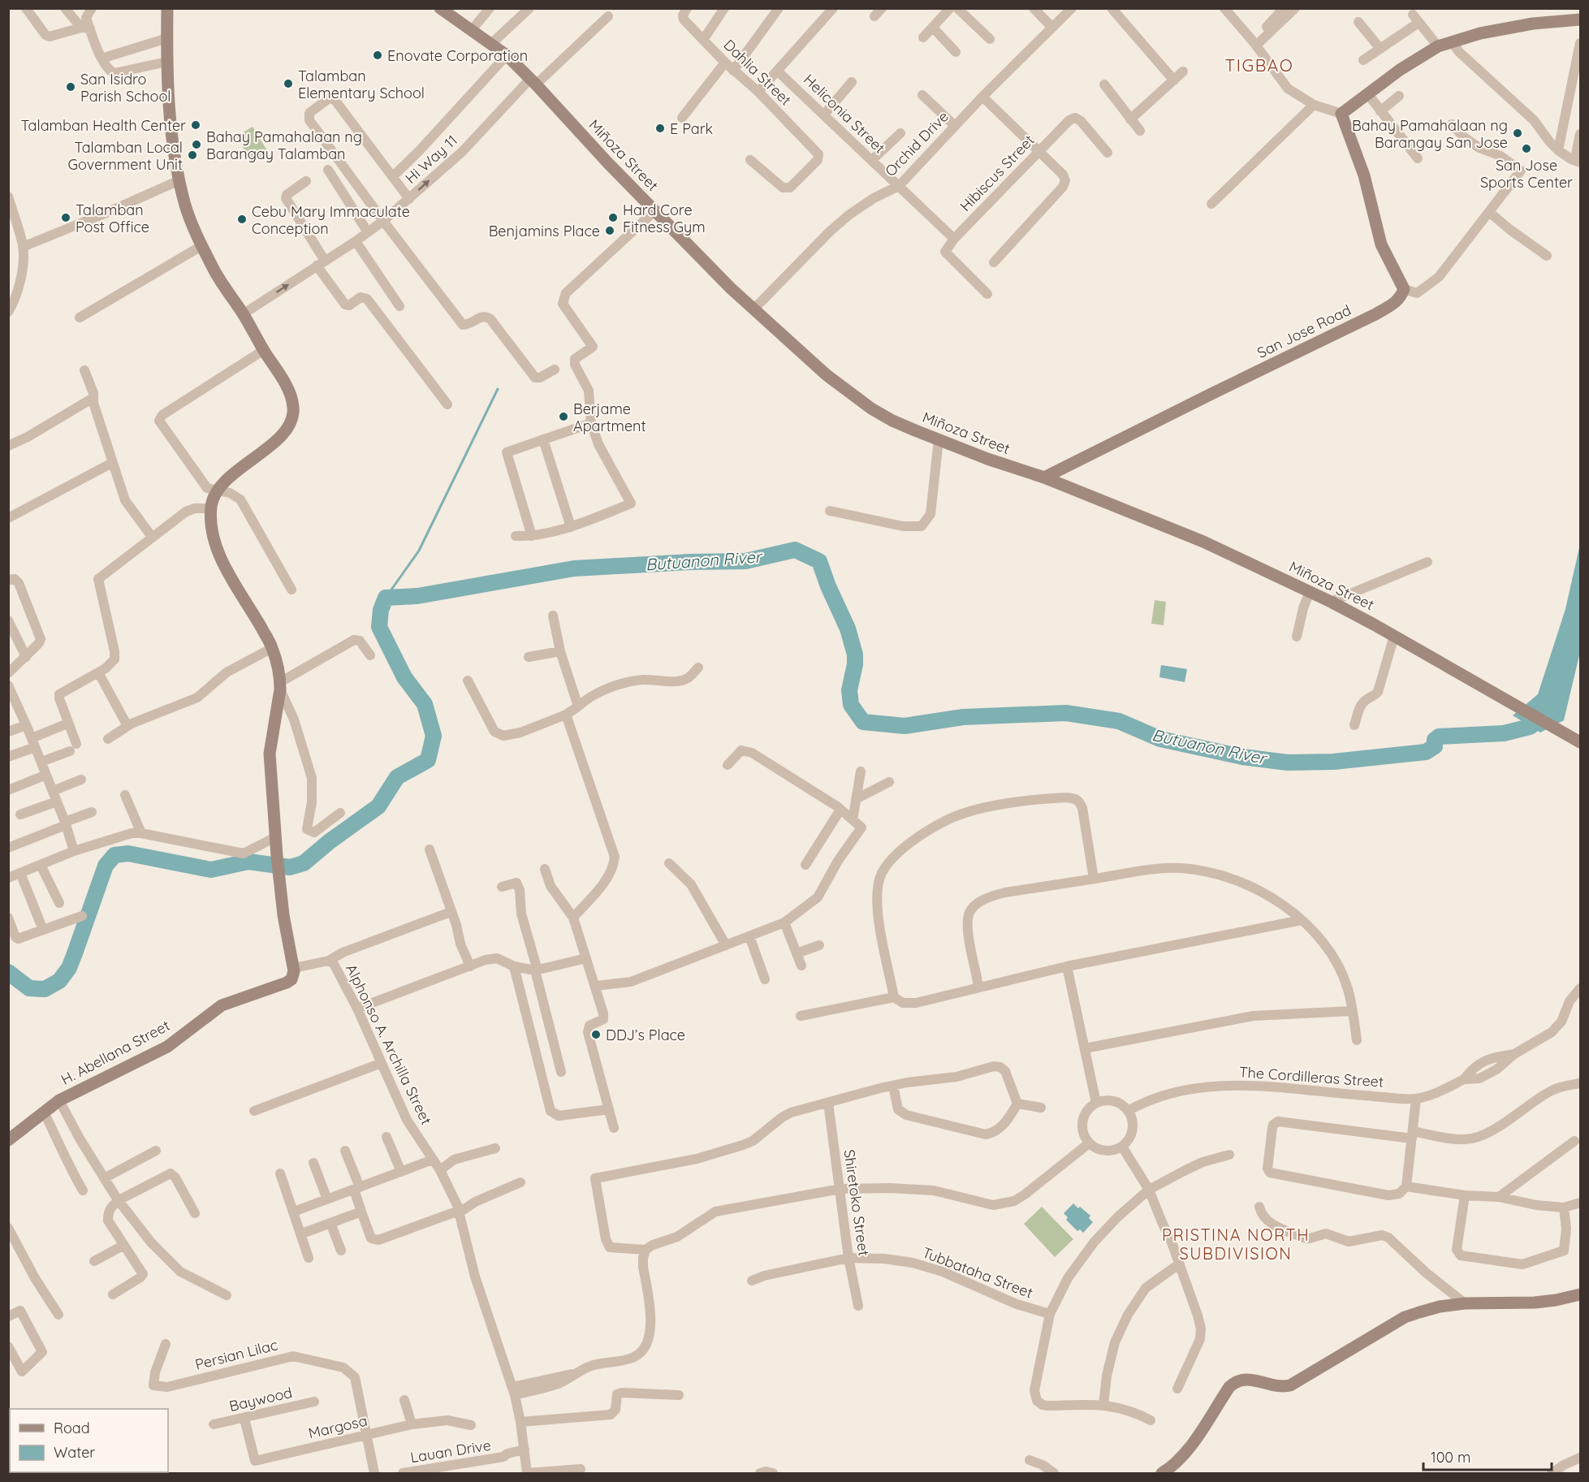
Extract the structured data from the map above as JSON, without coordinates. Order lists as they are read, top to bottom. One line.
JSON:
{"streets":{"main road":["Miñoza Street","San Jose Road","H. Abellana Street"],"street":["Dahlia Street","Heliconia Street","Orchid Drive","Hi Way 11","Hibiscus Street","Alphonso A. Archilla Street","The Cordilleras Street","Shiretoko Street","Tubbataha Street","Persian Lilac","Baywood","Margosa","Lauan Drive"]},"crossings":[["Heliconia Street","Orchid Drive"],["Heliconia Street","Hibiscus Street"],["Orchid Drive","Miñoza Street"],["Miñoza Street","Hi Way 11"],["Miñoza Street","San Jose Road"],["Shiretoko Street","Tubbataha Street"],["Persian Lilac","Margosa"],["Baywood","Margosa"]],"districts":["TIGBAO","PRISTINA NORTH SUBDIVISION"],"water":["Butuanon River"],"places":["Enovate Corporation","Talamban Elementary School","San Isidro Parish School","Talamban Health Center","E Park","Bahay Pamahalaan ng Barangay San Jose","Bahay Pamahalaan ng Barangay Talamban","San Jose Sports Center","Talamban Local Government Unit","Talamban Post Office","Hard Core Fitness Gym","Cebu Mary Immaculate Conception","Benjamins Place","Berjame Apartment","DDJ’s Place"],"legend":["Road","Water"],"scale_bar":"100 m"}
